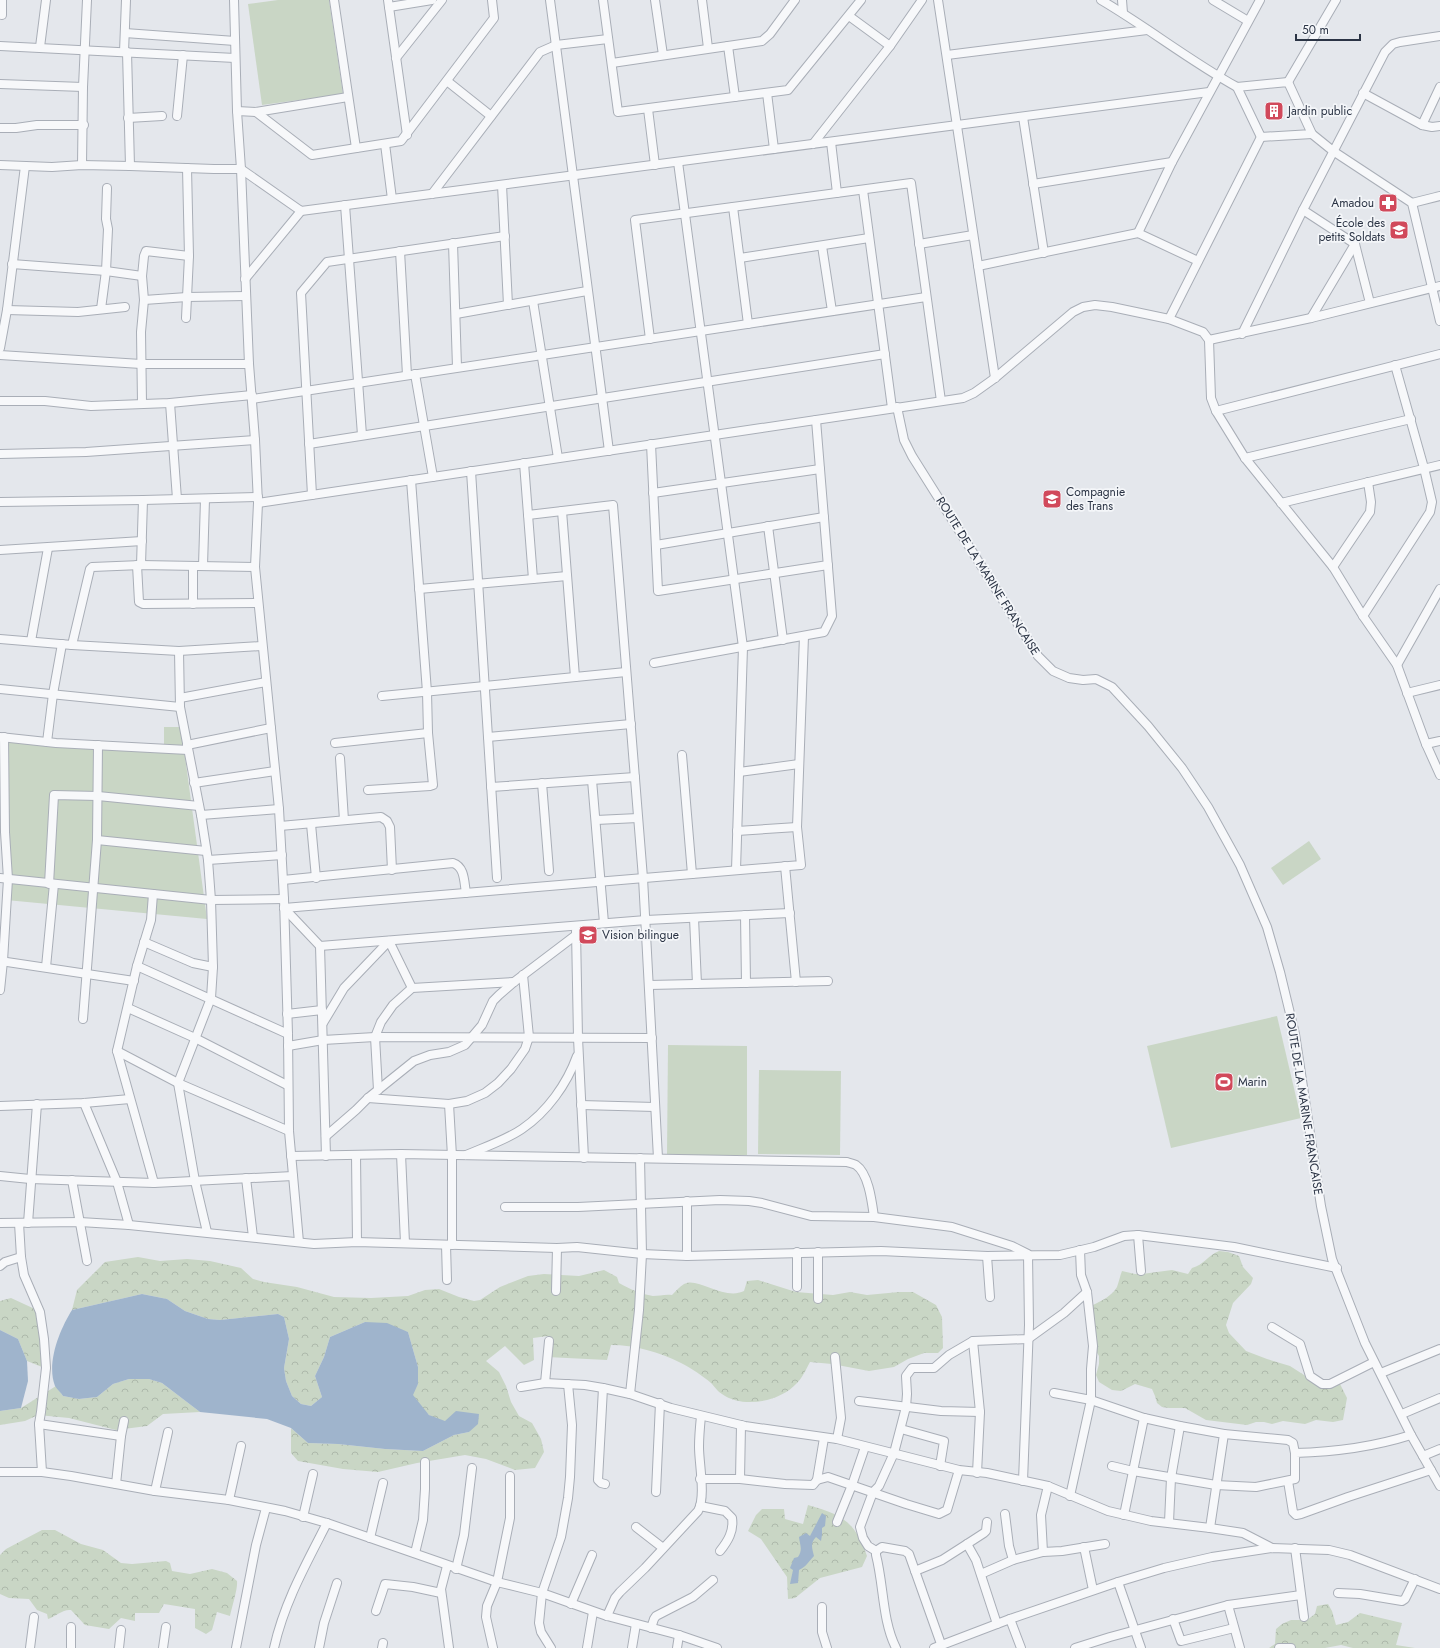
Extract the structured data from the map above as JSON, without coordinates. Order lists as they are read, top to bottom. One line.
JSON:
{"streets":{"street":["ROUTE DE LA MARINE FRANCAISE"]},"places":{"building":["Jardin public"],"pharmacy":["Amadou"],"school or university":["École des petits Soldats","Compagnie des Trans","Vision bilingue"],"sports":["Marin"]},"scale_bar":"50 m"}
